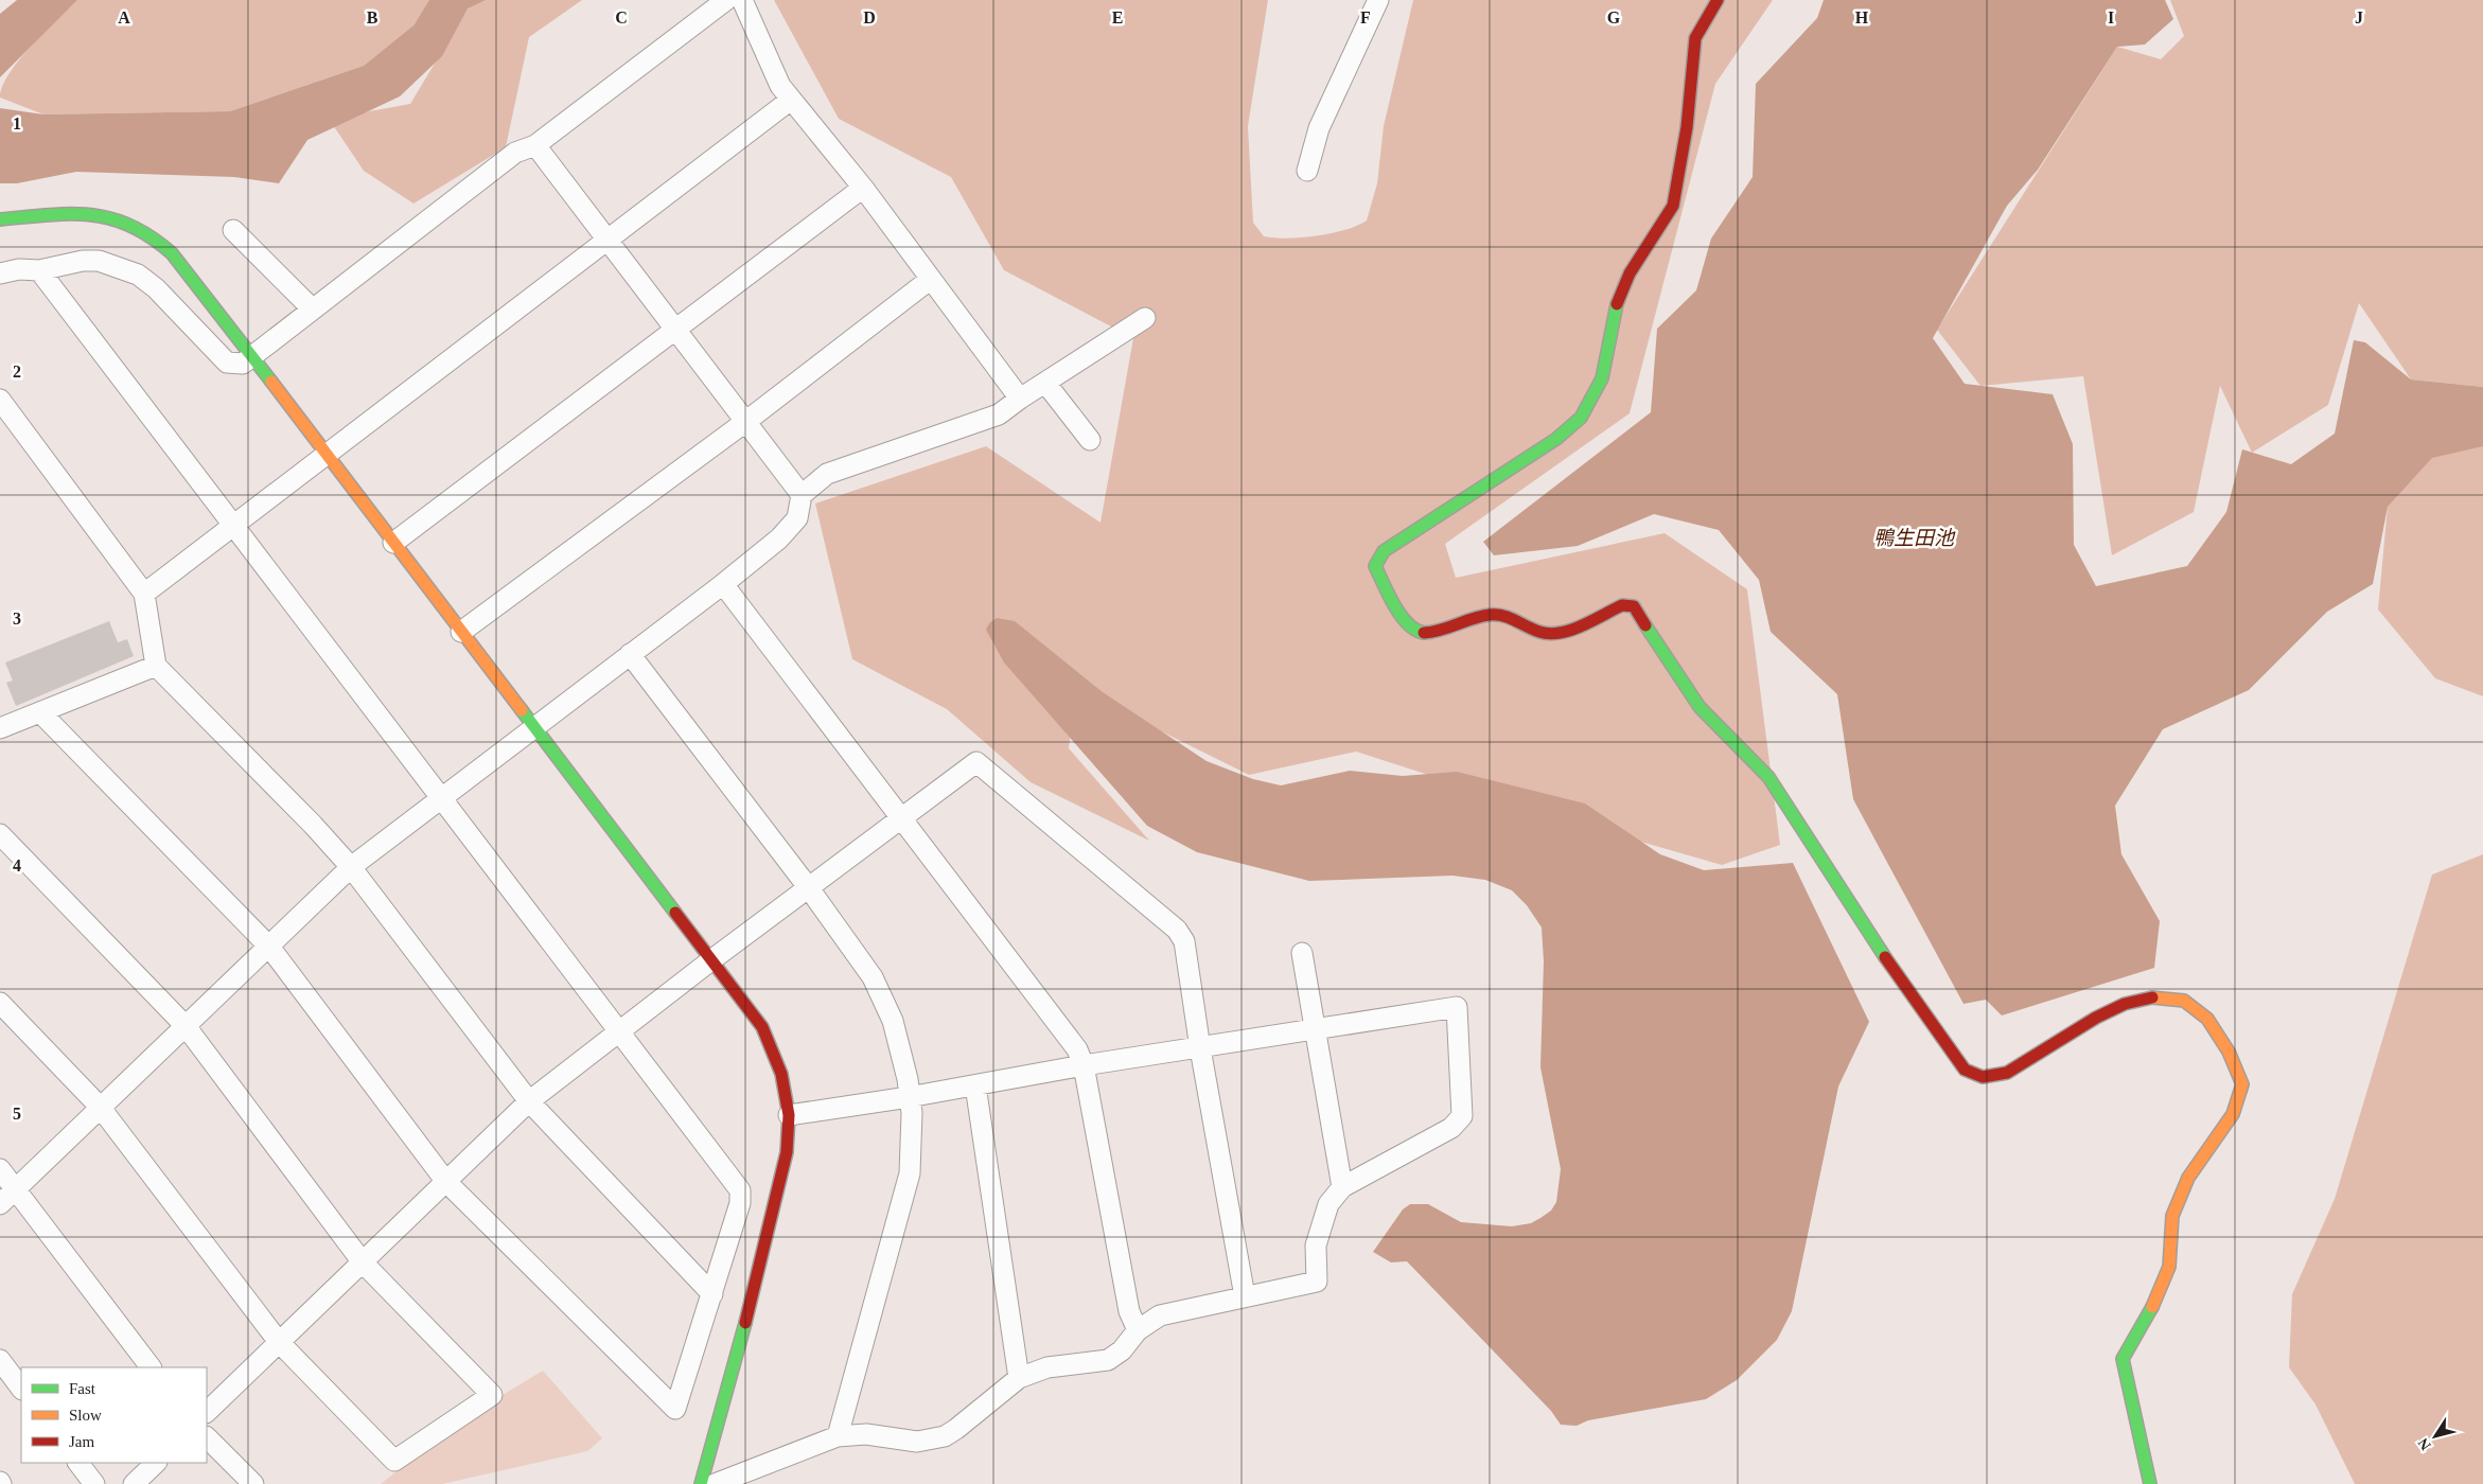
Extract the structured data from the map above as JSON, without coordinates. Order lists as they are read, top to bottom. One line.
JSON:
{"water":["鴨生田池"],"legend":["Fast","Slow","Jam"],"north":"bottom left","grid":{"columns":["A","B","C","D","E","F","G","H","I","J"],"rows":["1","2","3","4","5"]}}
